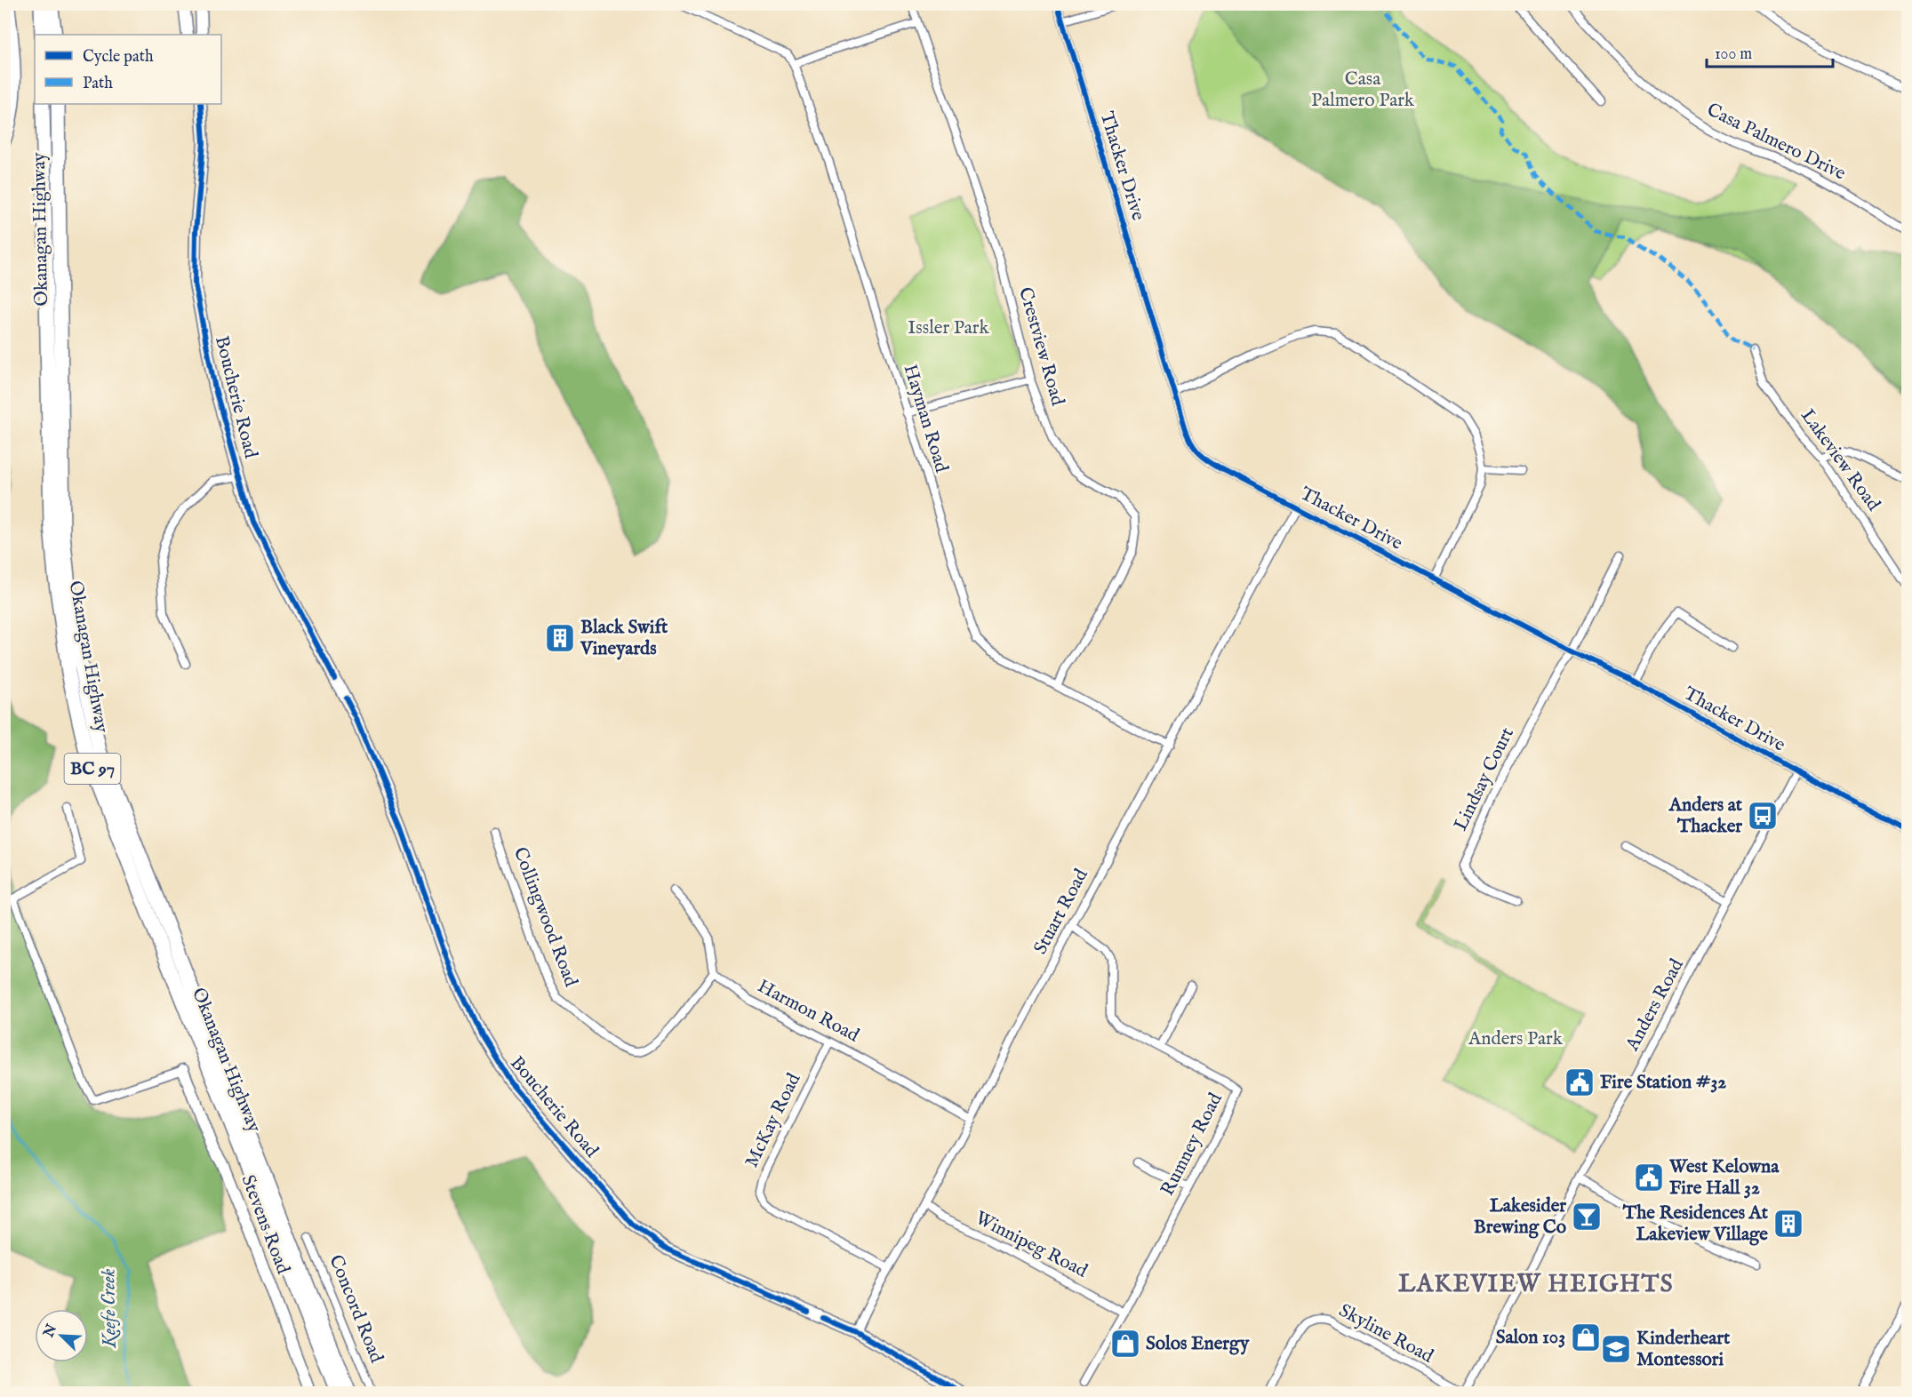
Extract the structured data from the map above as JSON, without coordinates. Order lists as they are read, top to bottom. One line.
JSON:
{"streets":{"highway":["Okanagan Highway","BC 97"],"main road":["Boucherie Road","Stevens Road"],"street":["Casa Palmero Drive","Thacker Drive","Crestview Road","Hayman Road","Lakeview Road","Lindsay Court","Stuart Road","Collingwood Road","Anders Road","Harmon Road","McKay Road","Rumney Road","Winnipeg Road","Concord Road","Skyline Road"]},"crossings":[["Thacker Drive","Lindsay Court"],["Thacker Drive","Stuart Road"],["Thacker Drive","Anders Road"],["Crestview Road","Hayman Road"],["Boucherie Road","Stuart Road"],["Hayman Road","Stuart Road"],["Stuart Road","Harmon Road"],["Stuart Road","McKay Road"],["Stuart Road","Rumney Road"],["Stuart Road","Winnipeg Road"],["Collingwood Road","Harmon Road"],["Anders Road","Skyline Road"],["Harmon Road","McKay Road"],["Rumney Road","Winnipeg Road"]],"districts":["LAKEVIEW HEIGHTS"],"water":["Keefe Creek"],"parks":["Casa Palmero Park","Issler Park","Anders Park"],"places":{"building":["Black Swift Vineyards","The Residences At Lakeview Village"],"bus stop":["Anders at Thacker"],"public building":["Fire Station #32","West Kelowna Fire Hall 32"],"bar":["Lakesider Brewing Co"],"shop":["Salon 103","Solos Energy"],"school or university":["Kinderheart Montessori"]},"legend":["Cycle path","Path"],"scale_bar":"100 m","north":"top left"}
